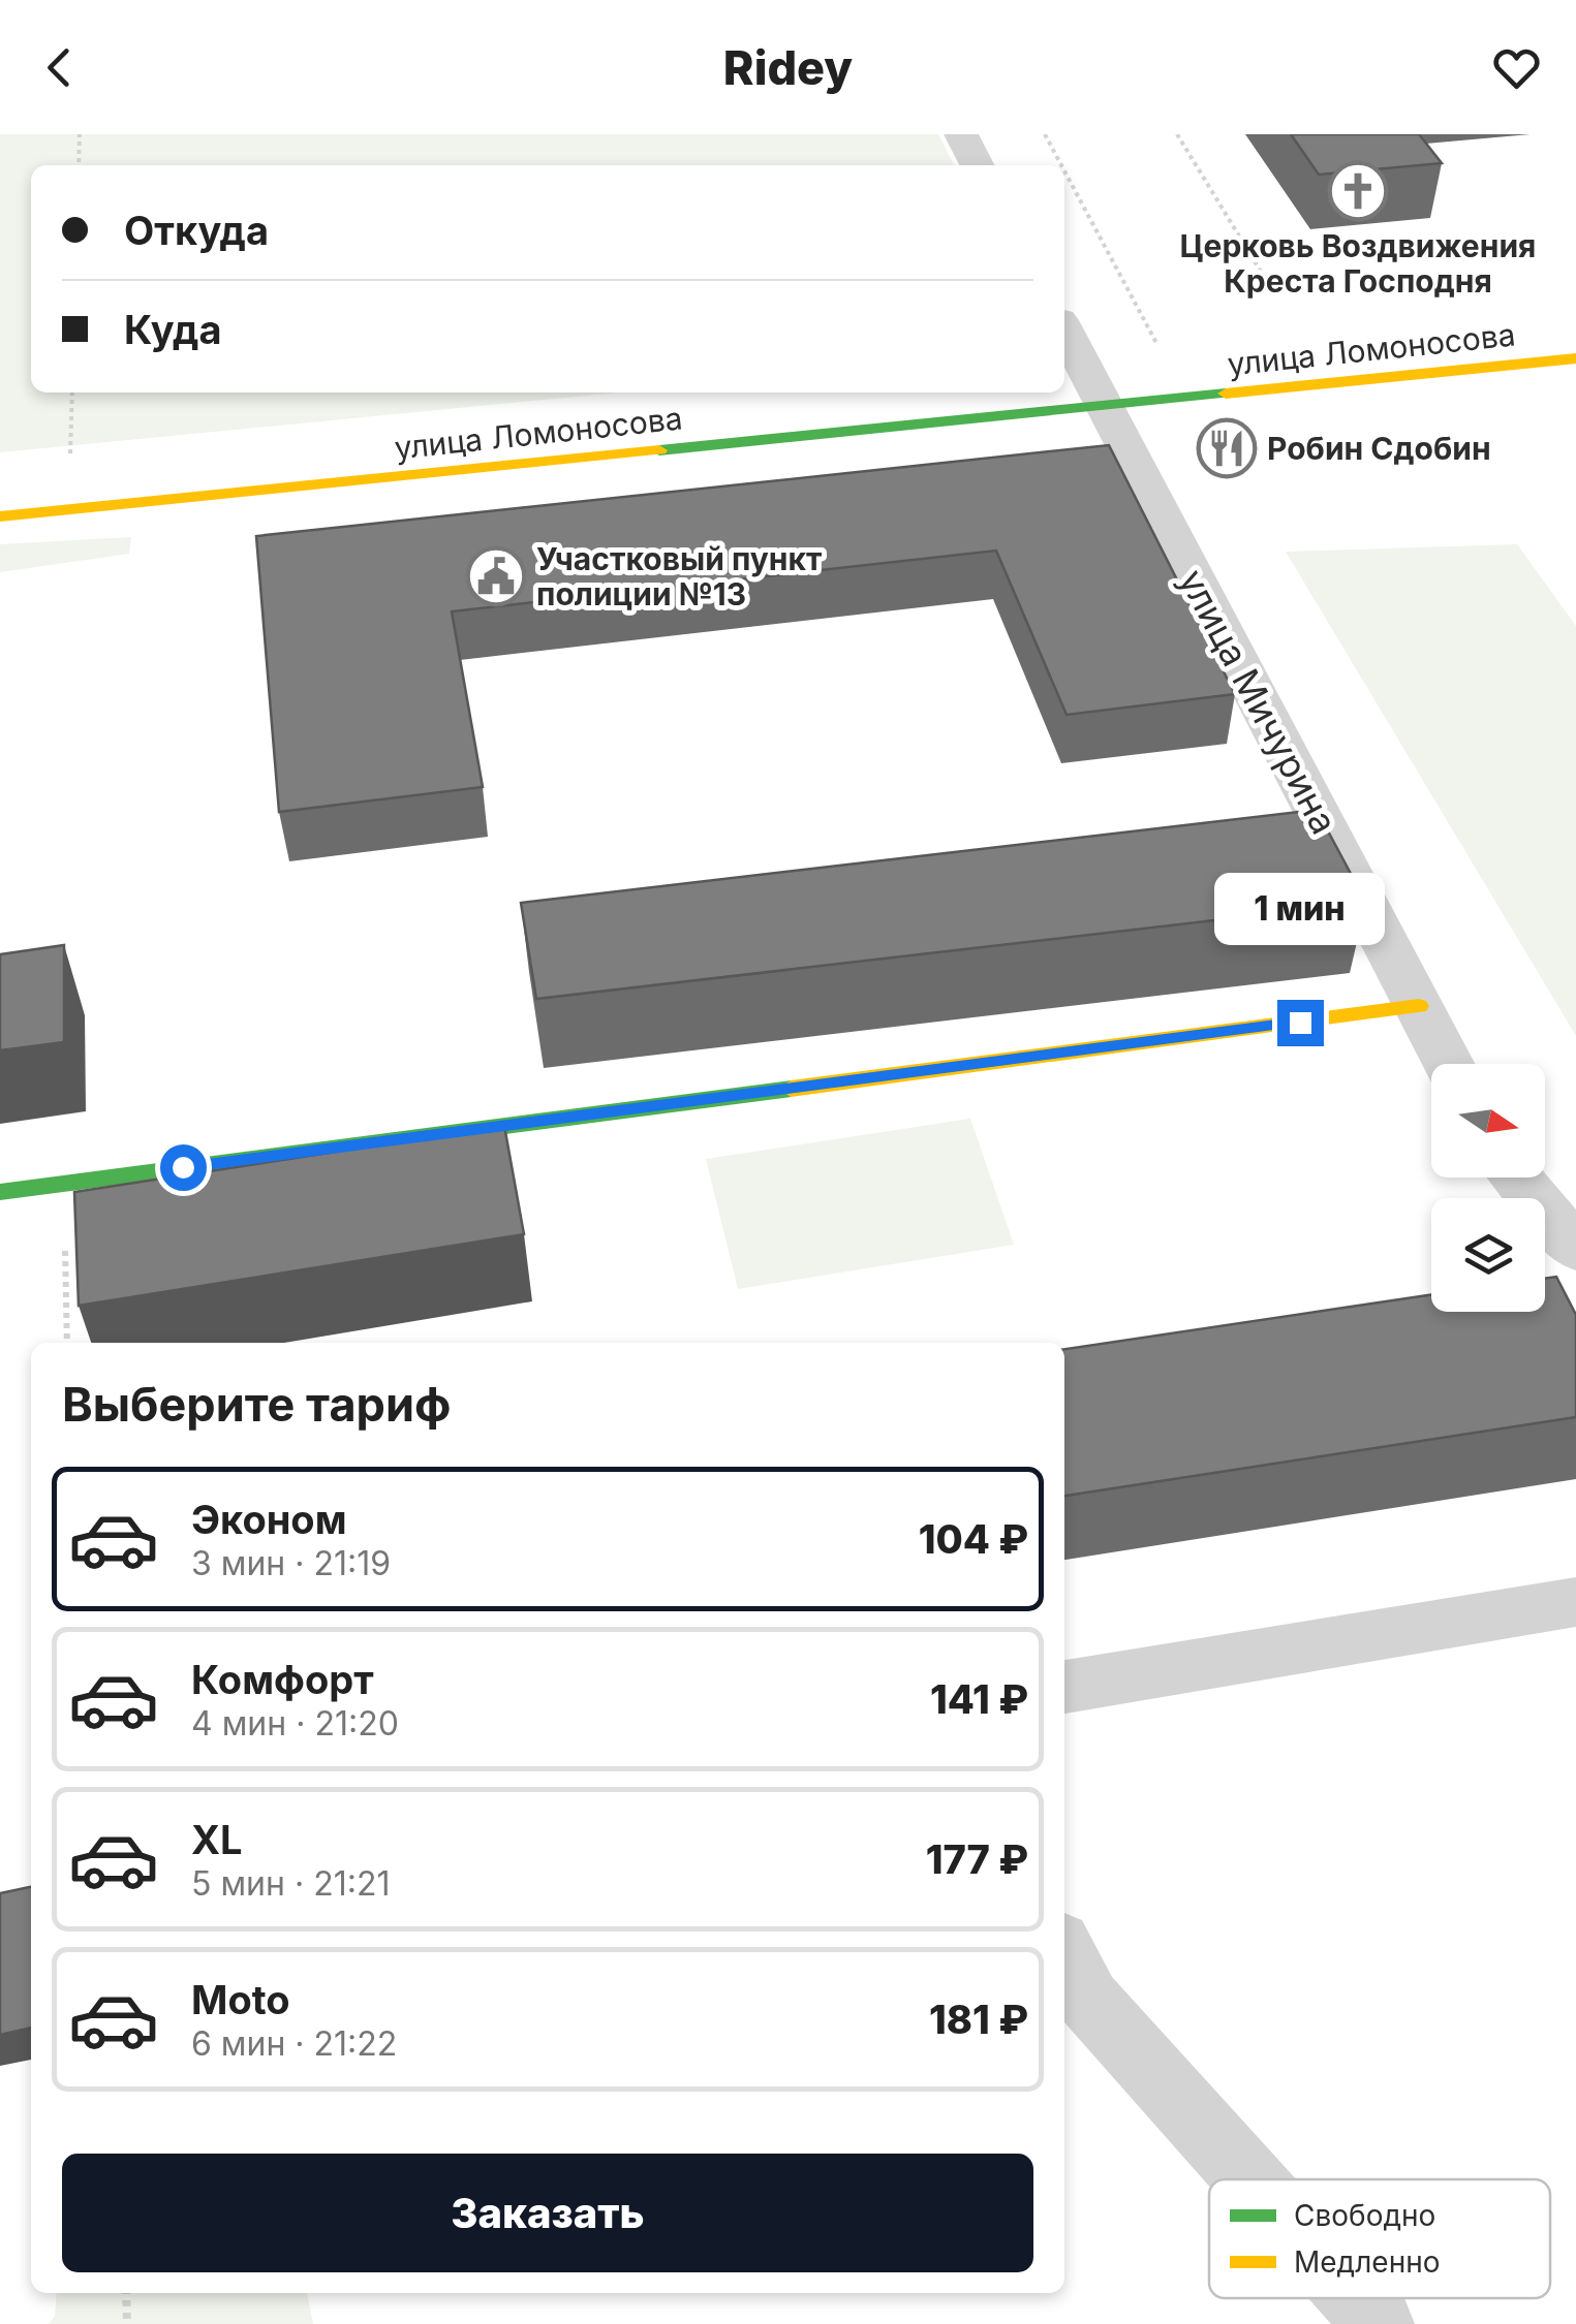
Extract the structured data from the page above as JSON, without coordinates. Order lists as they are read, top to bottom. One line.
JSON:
{"streets":{"main road":["улица Ломоносова"],"street":["улица Мичурина"]},"crossings":[["улица Ломоносова","улица Мичурина"]],"places":{"church":["Церковь Воздвижения Креста Господня"],"restaurant":["Робин Сдобин"],"public building":["Участковый пункт полиции №13"]},"legend":["Свободно","Медленно"],"north":"right","page":{"header":"Ridey","banner":["Откуда","Куда"],"bubble":"1 мин","heading":"Выберите тариф","list":[{"name":"Эконом","note":"3 мин · 21:19","value":"104 ₽"},{"name":"Комфорт","note":"4 мин · 21:20","value":"141 ₽"},{"name":"XL","note":"5 мин · 21:21","value":"177 ₽"},{"name":"Moto","note":"6 мин · 21:22","value":"181 ₽"}],"buttons":"Заказать"}}
